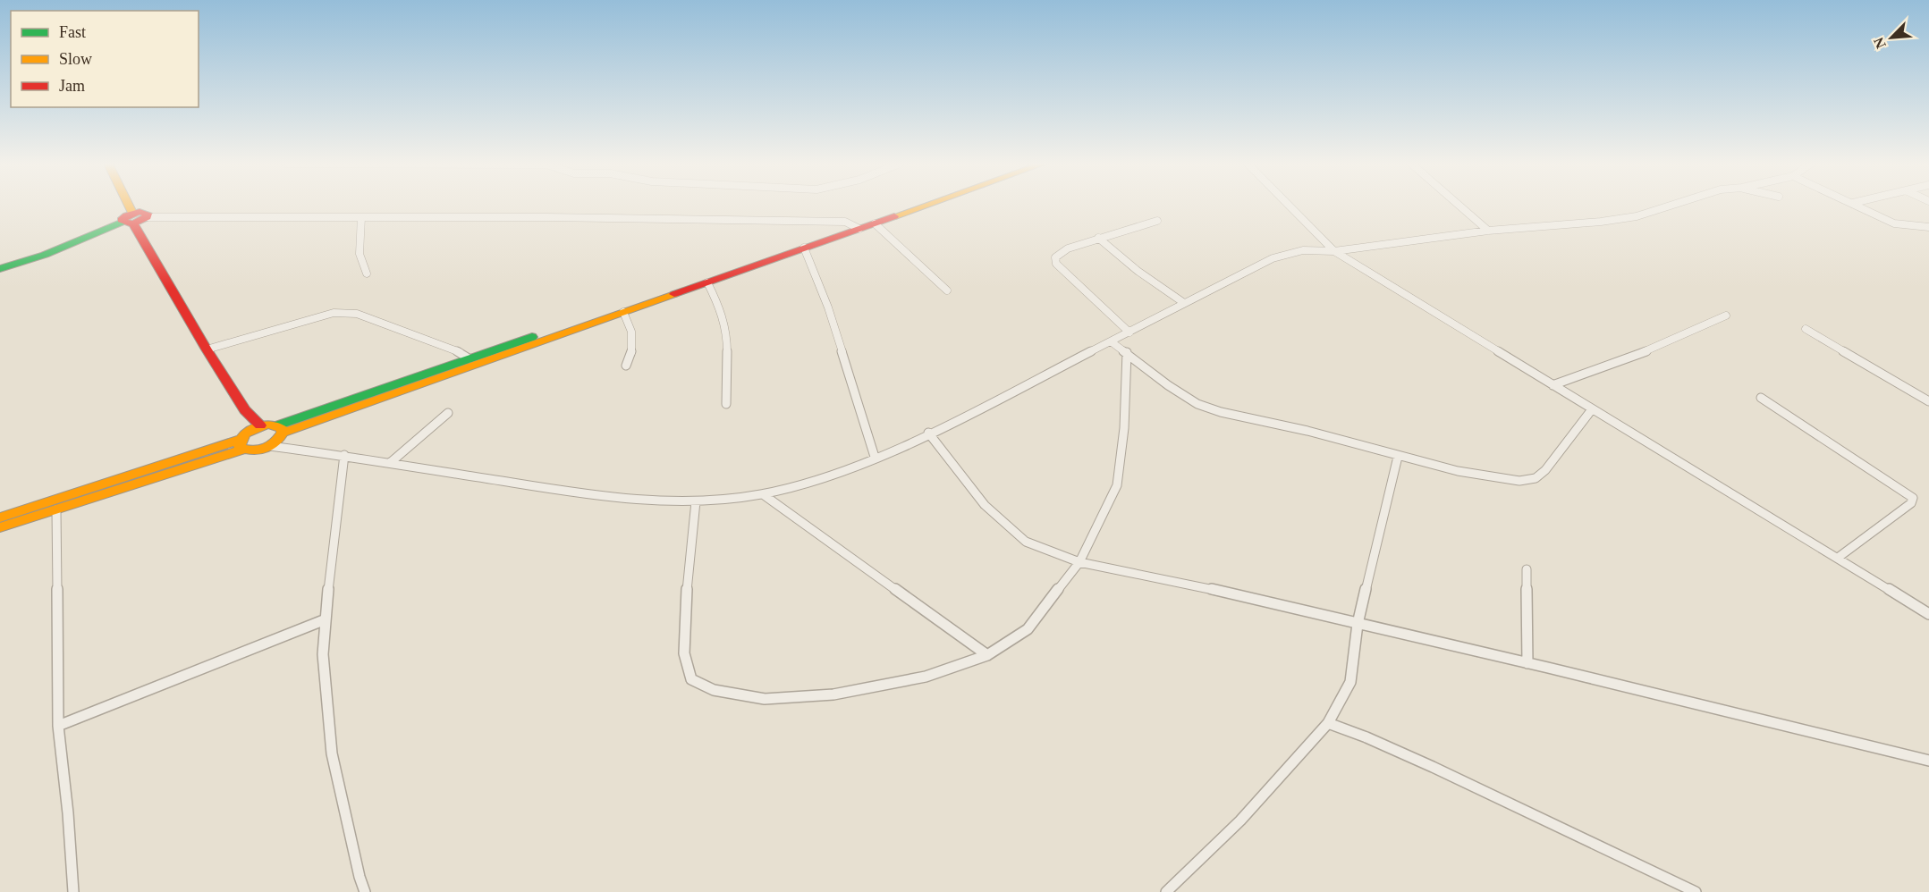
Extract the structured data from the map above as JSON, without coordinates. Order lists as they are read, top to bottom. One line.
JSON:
{"legend":["Fast","Slow","Jam"],"north":"bottom left"}
